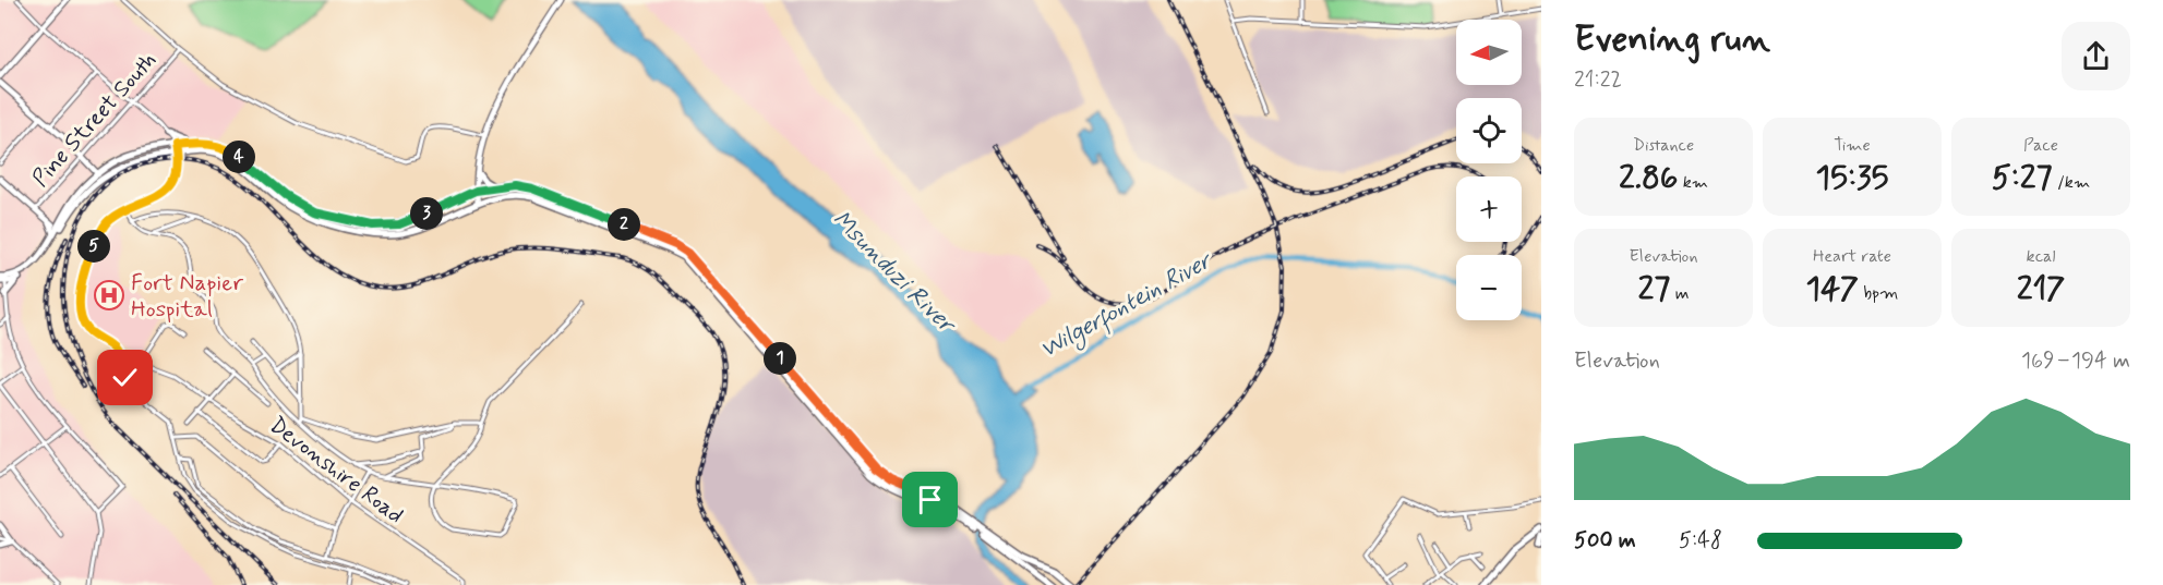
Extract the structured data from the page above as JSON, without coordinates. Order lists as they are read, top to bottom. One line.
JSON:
{"streets":{"street":["Pine Street South","Devonshire Road"]},"water":["Msunduzi River","Wilgerfontein River"],"places":{"hospital":["Fort Napier Hospital"]},"north":"left","page":{"heading":["Evening run","21:22"],"map_buttons":["+","−"],"stats":[["Distance","2.86 km"],["Time","15:35"],["Pace","5:27 /km"],["Elevation","27 m"],["Heart rate","147 bpm"],["kcal","217"]],"pins":["4","3","2","5","1"],"chart":["Elevation","169–194 m"],"list":[{"name":"500 m","note":"5:48"}]}}
